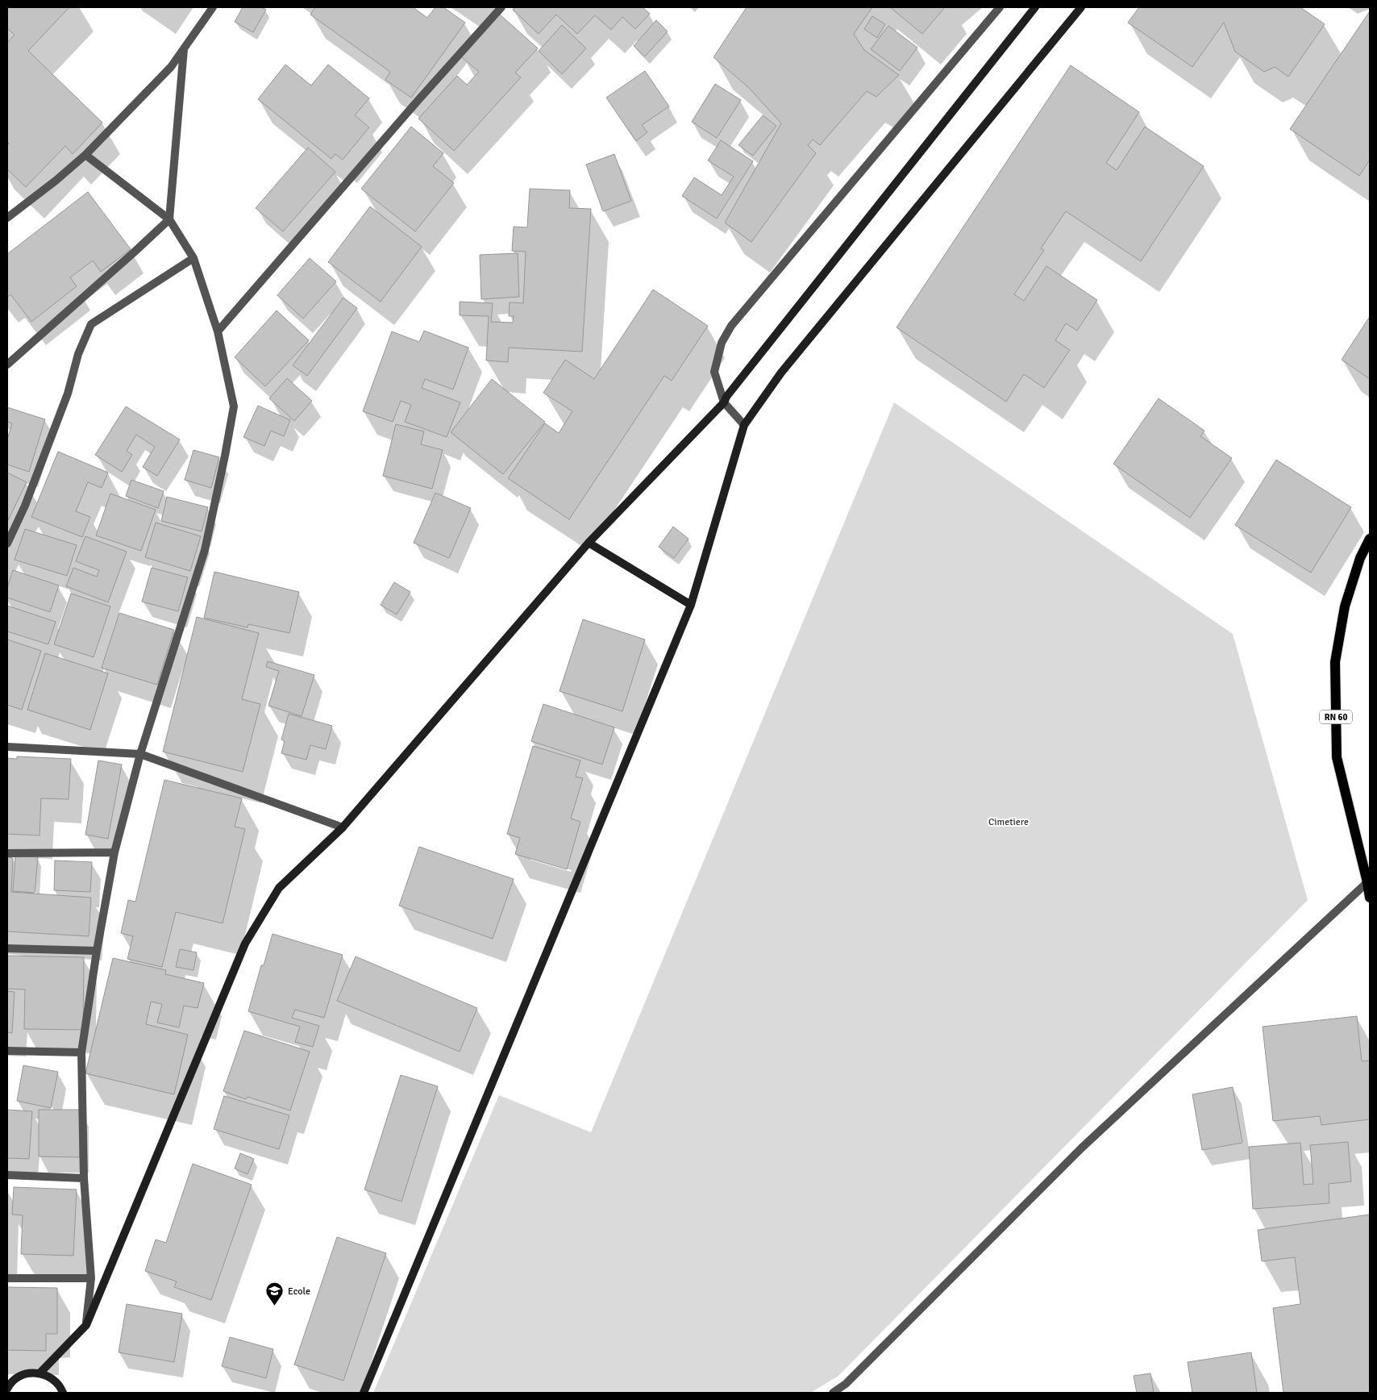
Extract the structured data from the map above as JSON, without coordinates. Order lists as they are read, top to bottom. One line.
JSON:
{"streets":{"main road":["RN 60"]},"parks":["Cimetiere"],"places":{"school or university":["Ecole"]}}
